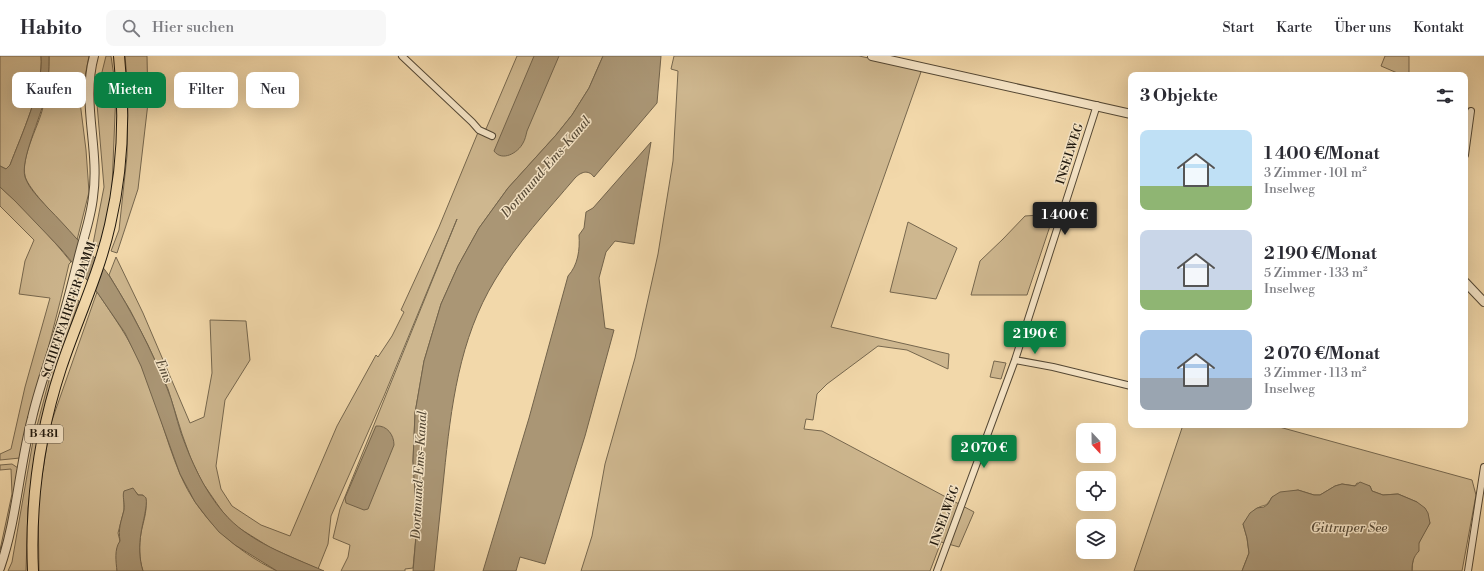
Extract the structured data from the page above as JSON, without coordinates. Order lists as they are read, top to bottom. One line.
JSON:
{"streets":{"highway":["SCHIFFFAHRTER DAMM","B 481"],"street":["INSELWEG"]},"water":["Dortmund-Ems-Kanal","Ems","Gittruper See"],"north":"bottom","page":{"header":"Habito","search":"Hier suchen","nav":["Start","Karte","Über uns","Kontakt"],"chip":["Kaufen","Mieten","Filter","Neu"],"heading":"3 Objekte","list":[{"name":"1 400 €/Monat","note":"3 Zimmer · 101 m² · Inselweg"},{"name":"2 190 €/Monat","note":"5 Zimmer · 133 m² · Inselweg"},{"name":"2 070 €/Monat","note":"3 Zimmer · 113 m² · Inselweg"}],"price":["1 400 €","2 190 €","2 070 €"]}}
